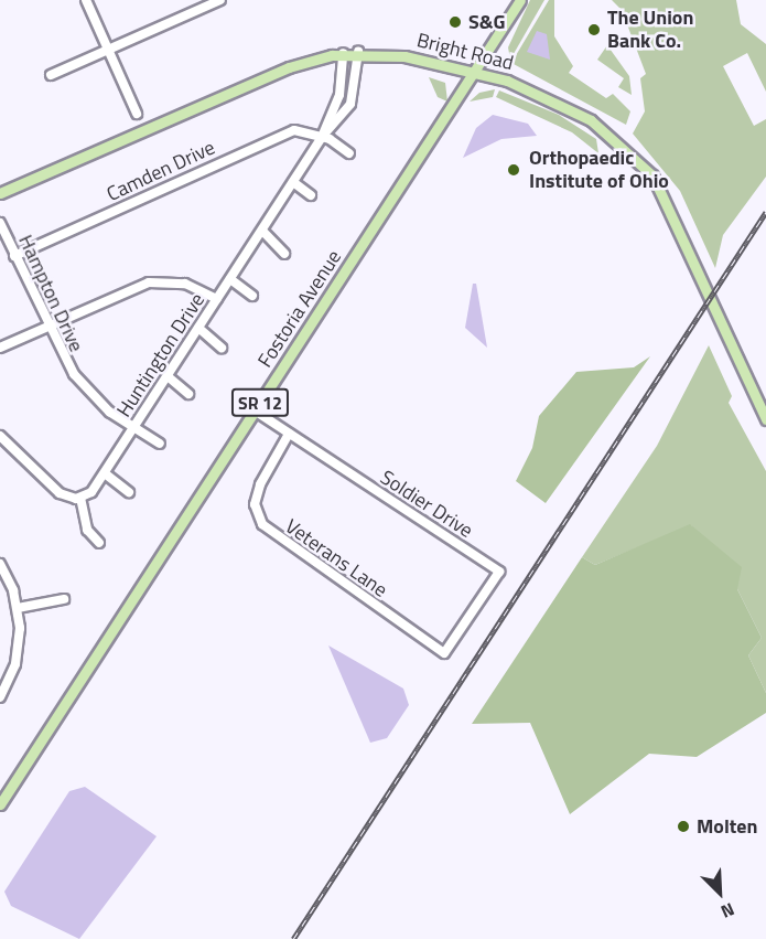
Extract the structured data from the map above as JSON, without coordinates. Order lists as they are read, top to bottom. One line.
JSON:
{"streets":{"main road":["Bright Road","Fostoria Avenue","SR 12"],"street":["Camden Drive","Hampton Drive","Huntington Drive","Soldier Drive","Veterans Lane"]},"crossings":[["Bright Road","Fostoria Avenue"],["Bright Road","Huntington Drive"],["Camden Drive","Hampton Drive"],["Camden Drive","Huntington Drive"],["Hampton Drive","Huntington Drive"],["Fostoria Avenue","Soldier Drive"],["Soldier Drive","Veterans Lane"]],"places":["S&G","The Union Bank Co.","Orthopaedic Institute of Ohio","Molten"],"north":"bottom right"}
